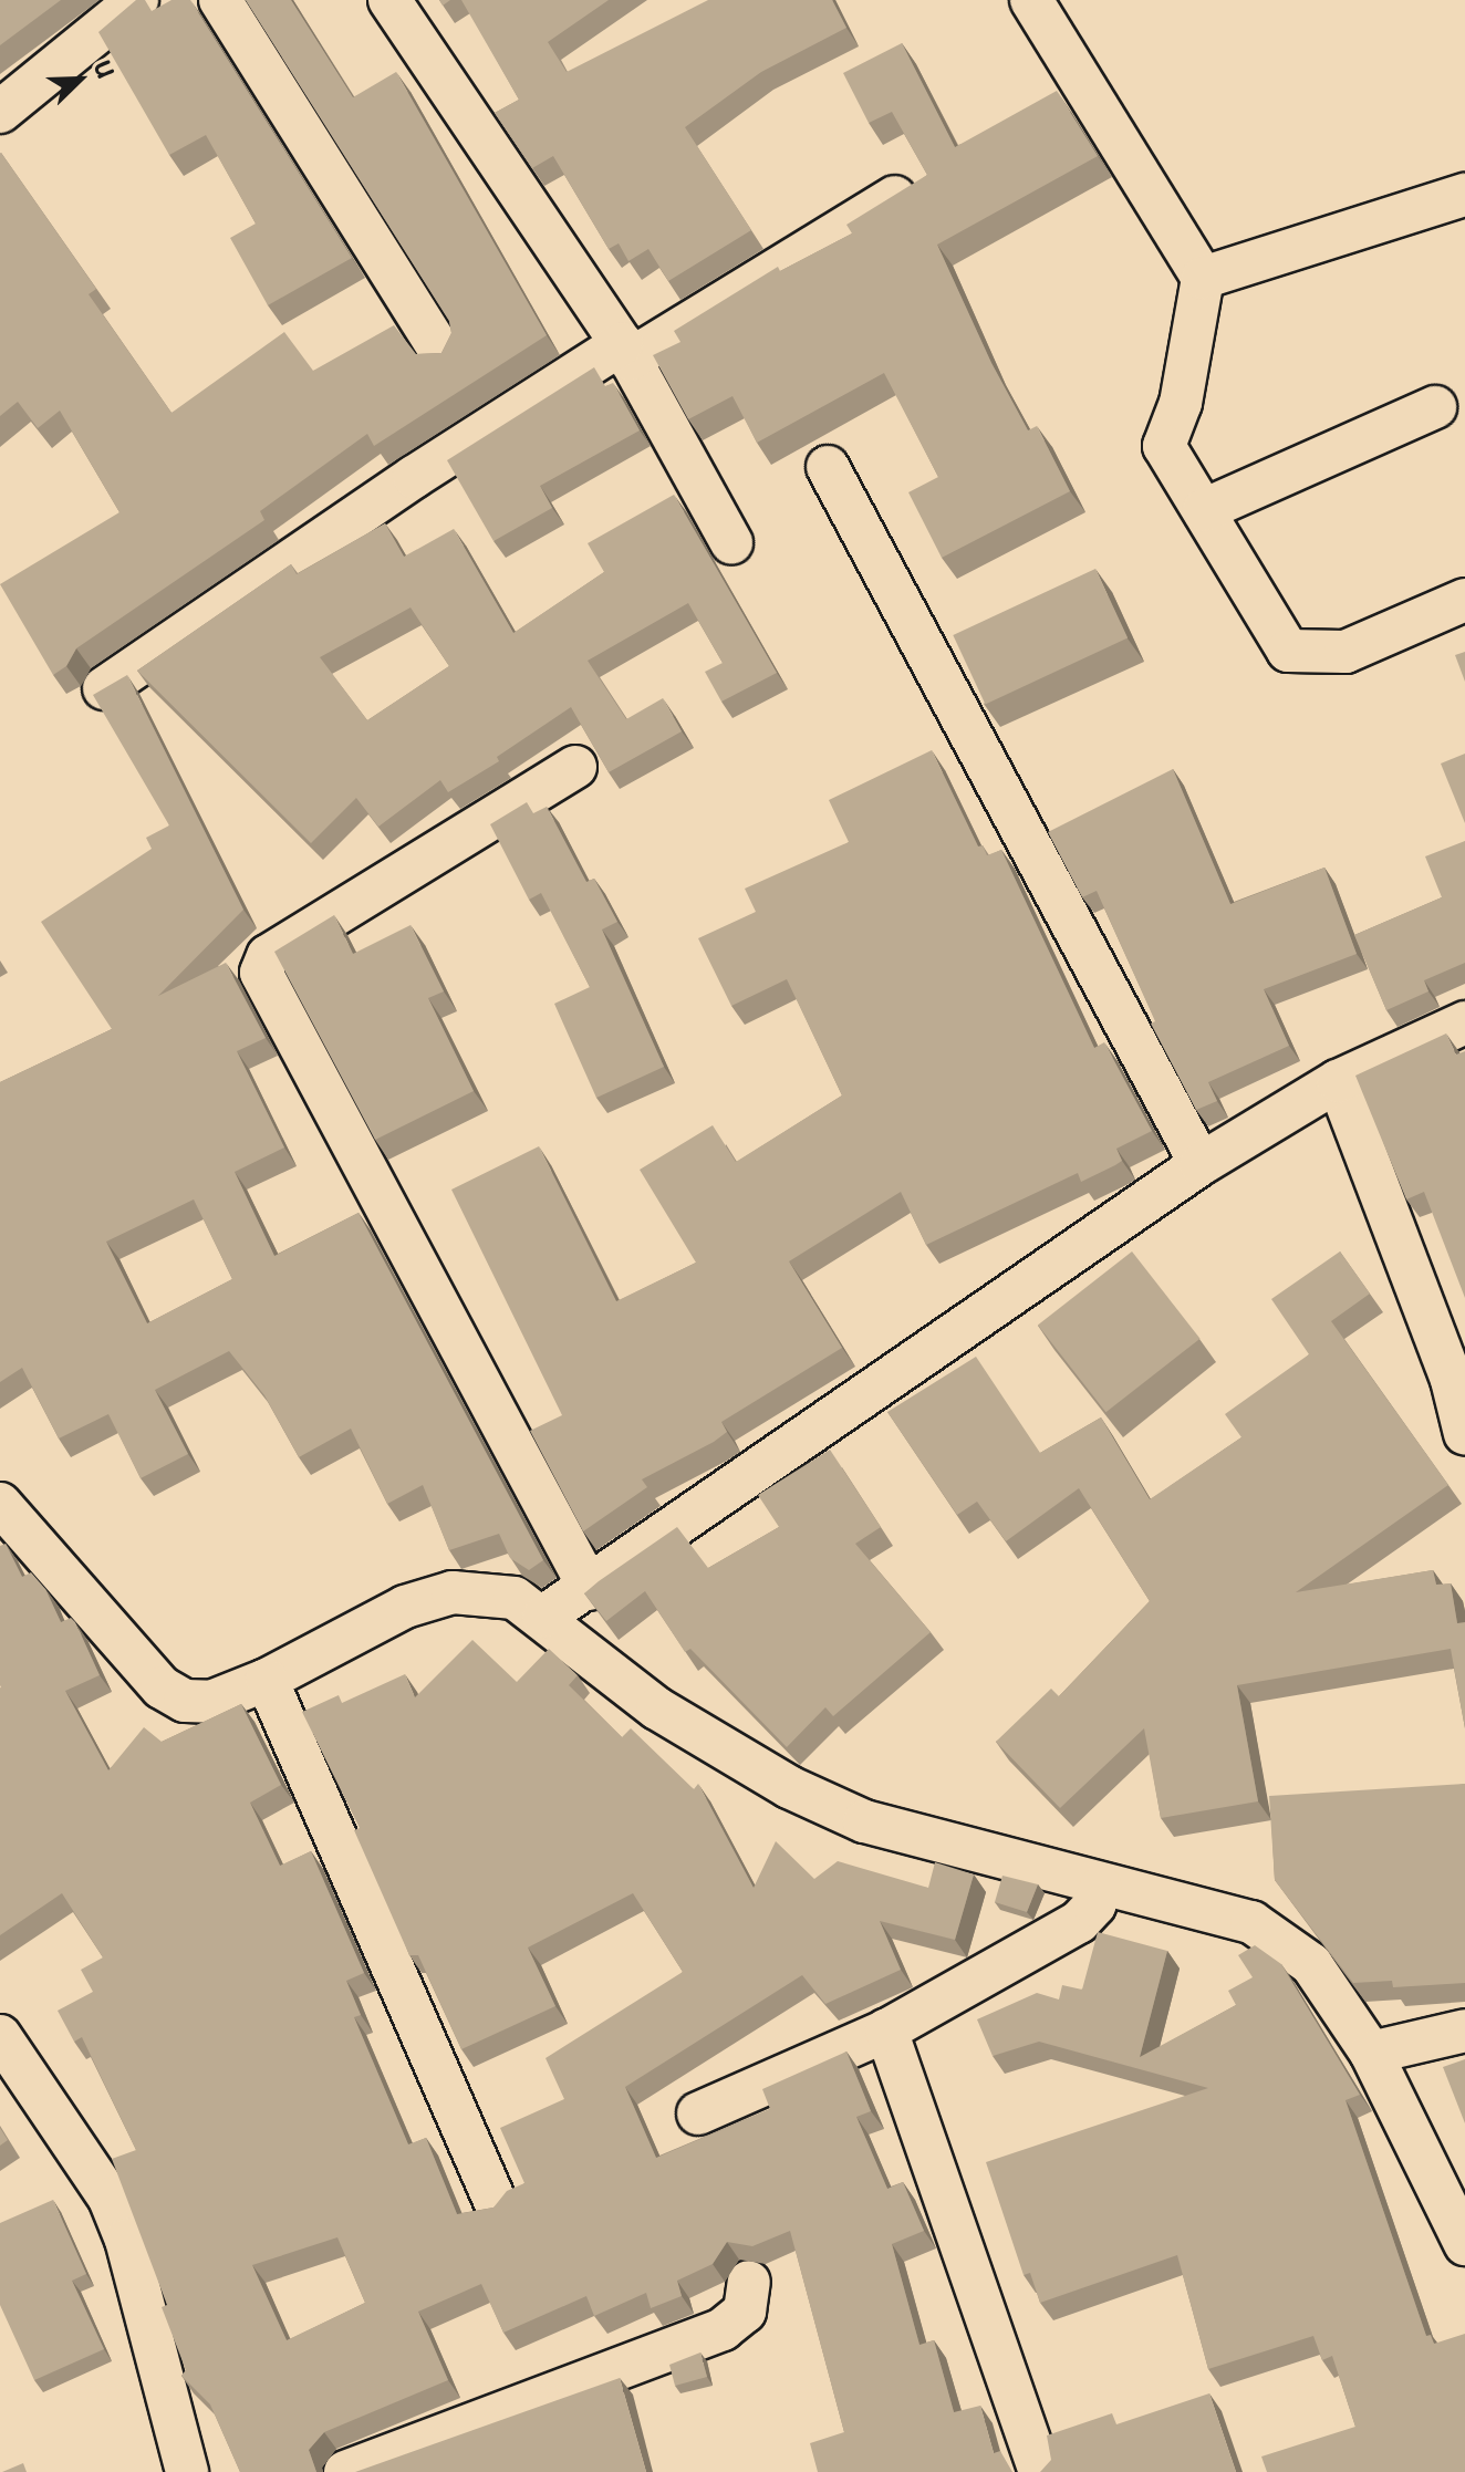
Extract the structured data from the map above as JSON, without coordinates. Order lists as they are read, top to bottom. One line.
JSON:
{"north":"top right"}
